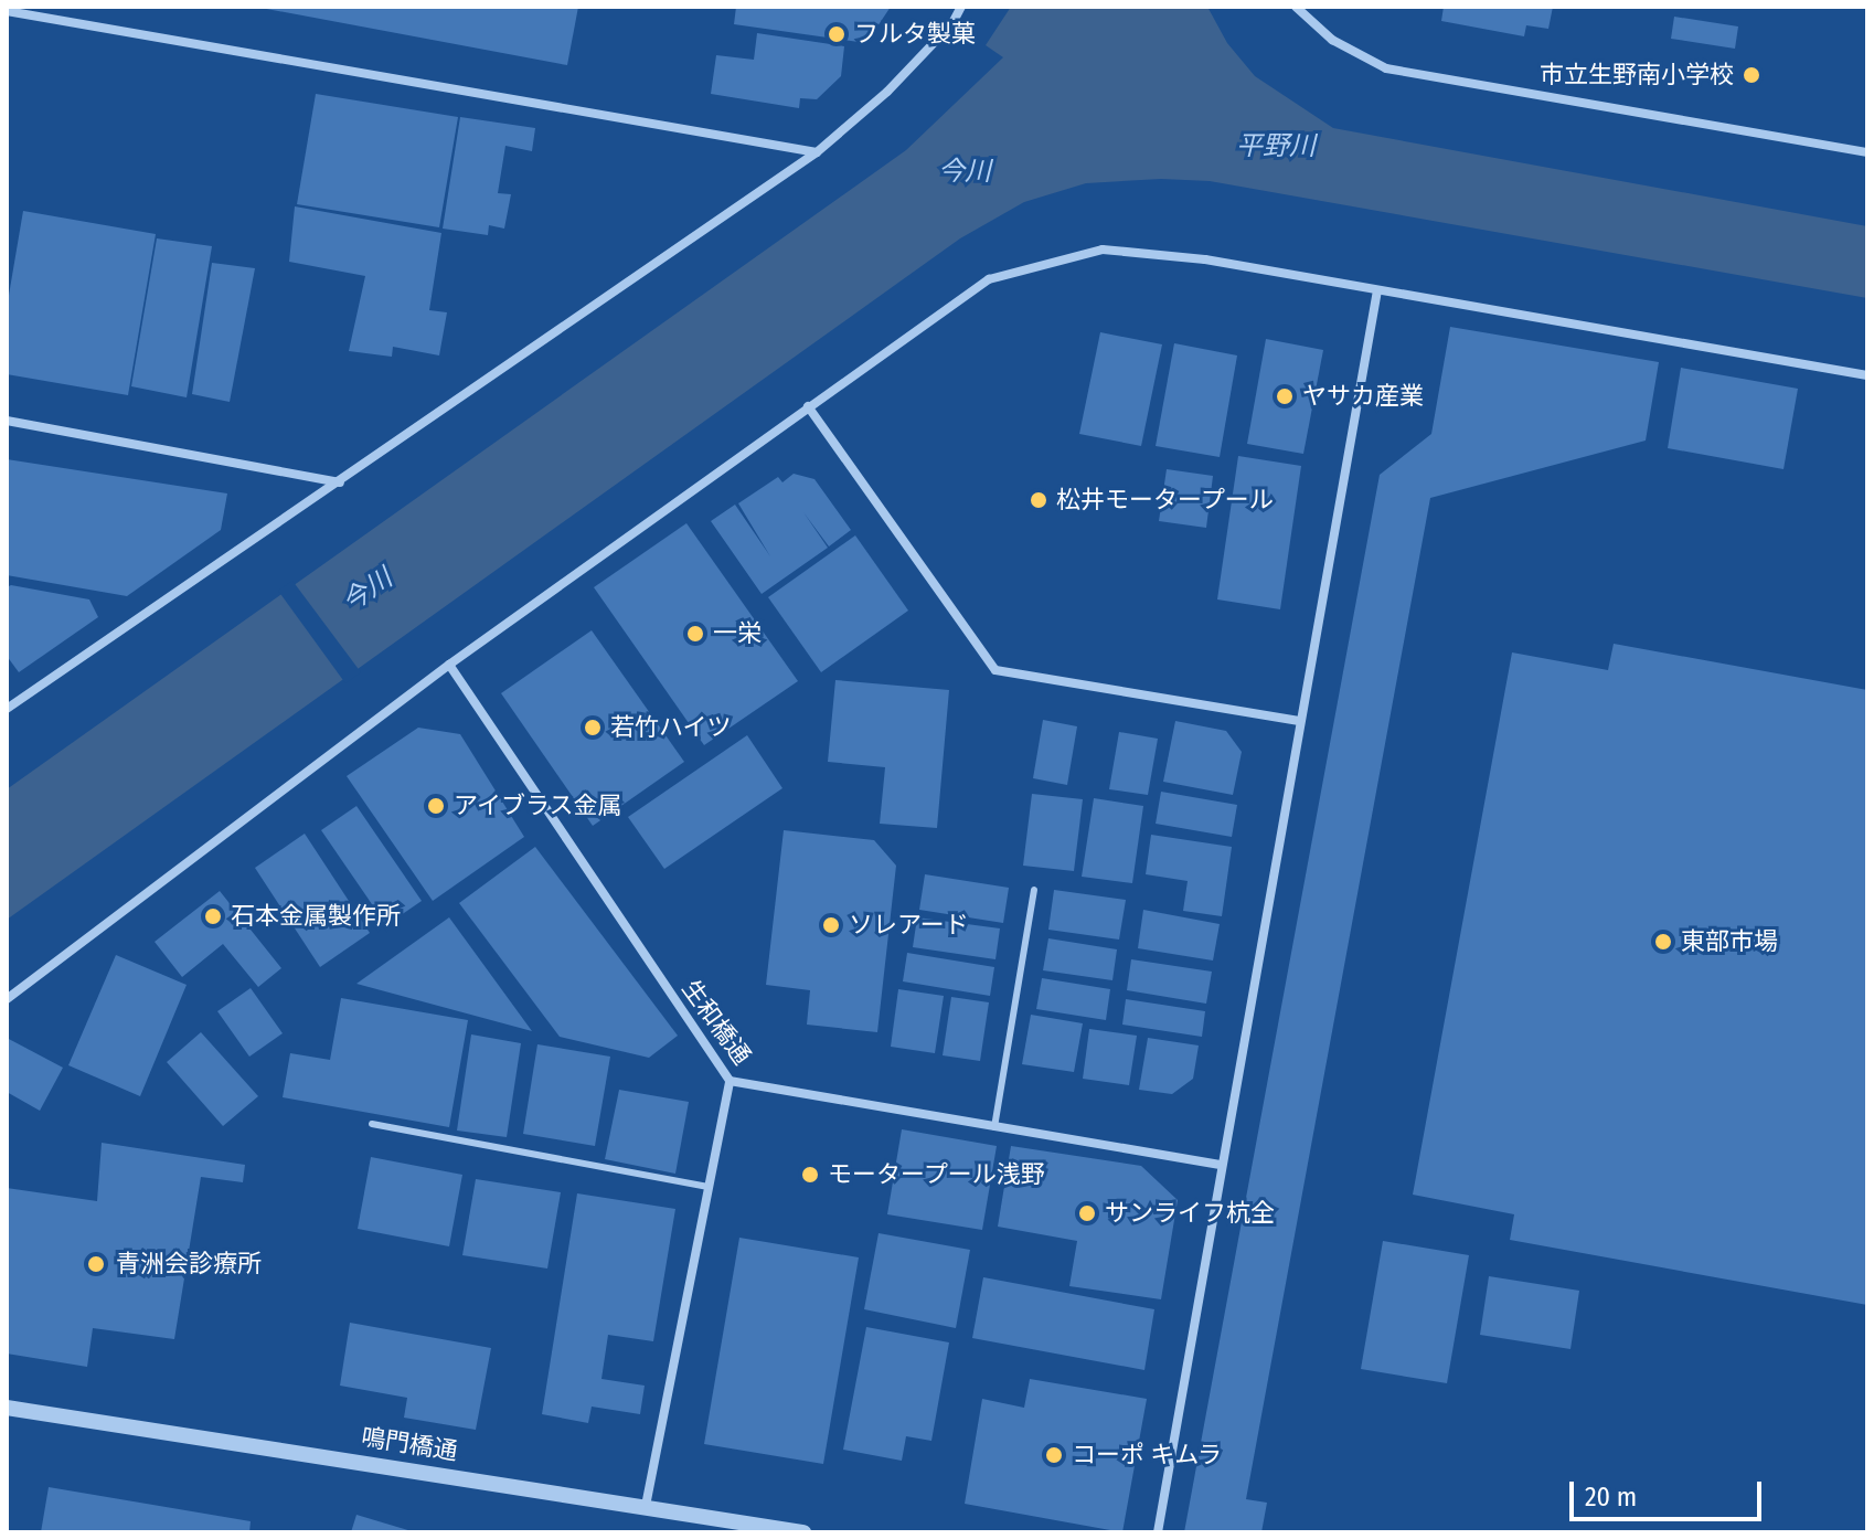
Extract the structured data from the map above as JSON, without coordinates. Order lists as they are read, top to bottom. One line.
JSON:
{"streets":{"street":["生和橋通","鳴門橋通"]},"water":["平野川","今川"],"places":["フルタ製菓","市立生野南小学校","ヤサカ産業","松井モータープール","一栄","若竹ハイツ","アイブラス金属","石本金属製作所","ソレアード","東部市場","モータープール浅野","サンライフ杭全","青洲会診療所","コーポ キムラ"],"scale_bar":"20 m"}
